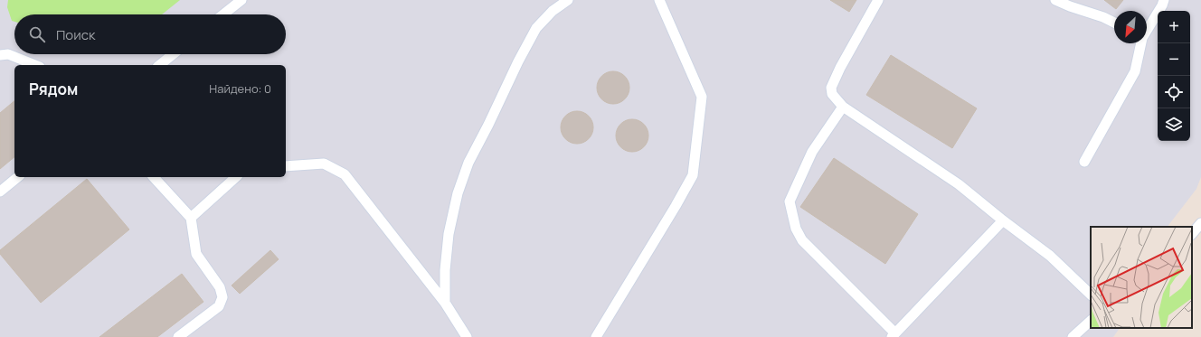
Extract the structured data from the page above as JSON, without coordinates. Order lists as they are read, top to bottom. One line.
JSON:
{"north":"bottom left","page":{"map_buttons":["+","−"],"search":"Поиск","heading":["Рядом","Найдено: 0"]}}
